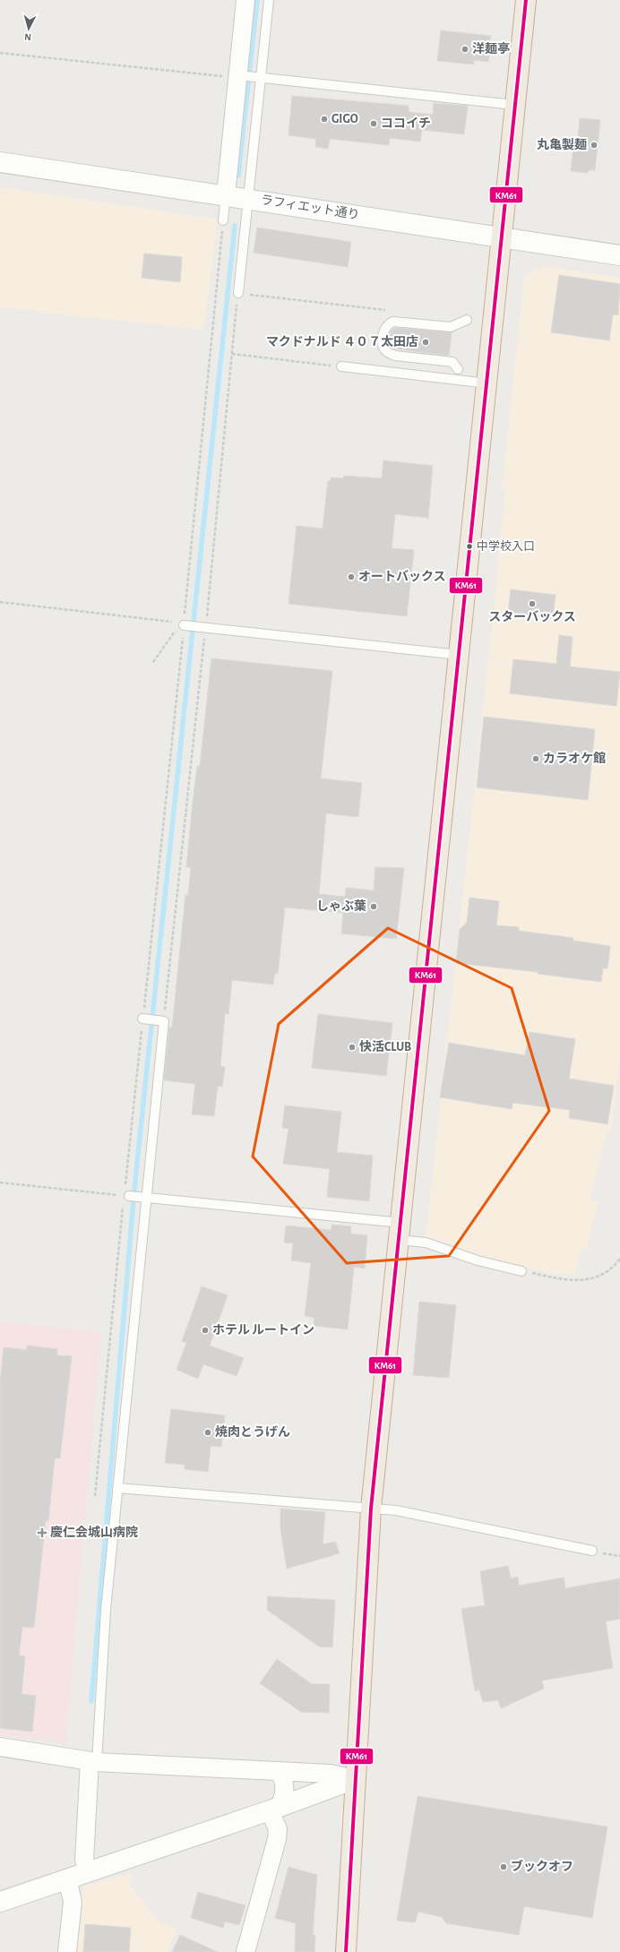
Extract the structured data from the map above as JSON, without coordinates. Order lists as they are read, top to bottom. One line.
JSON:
{"streets":{"street":["ラフィエット通り"]},"places":{"other":["洋麺亭","GIGO","ココイチ","丸亀製麺","マクドナルド ４０７太田店","中学校入口","オートバックス","スターバックス","カラオケ館","しゃぶ葉","快活CLUB","ホテル ルートイン","焼肉とうげん","ブックオフ"],"health":["慶仁会城山病院"]},"lines":["transit line KM61"],"north":"bottom"}
